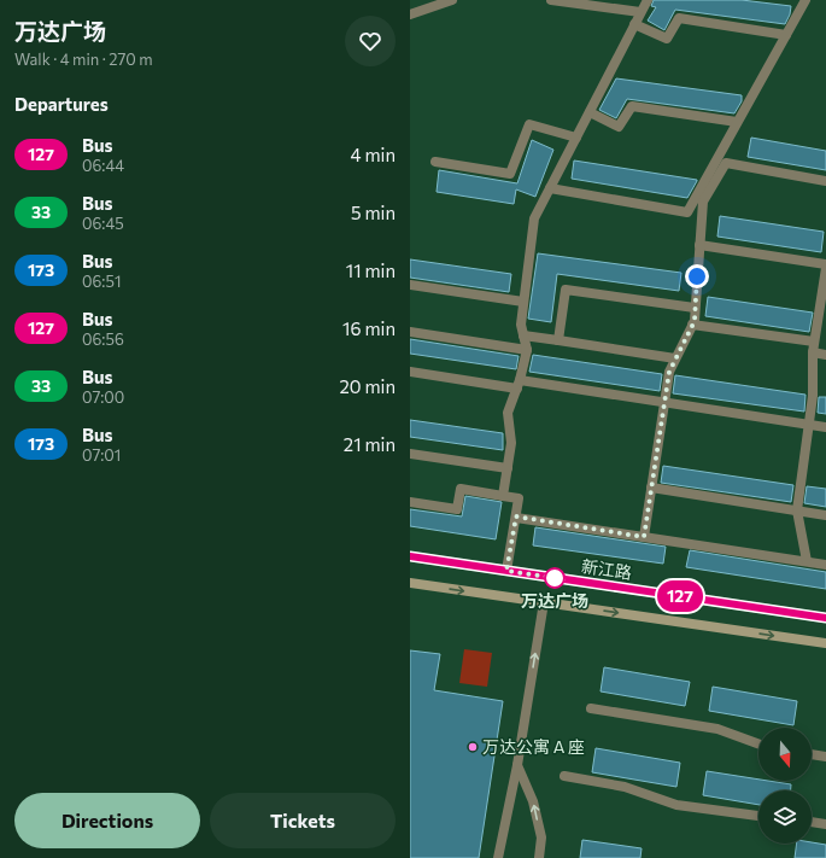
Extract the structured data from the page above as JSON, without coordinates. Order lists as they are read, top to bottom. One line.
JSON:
{"streets":{"main road":["新江路"]},"places":["万达广场","万达公寓 A 座"],"lines":["bus line 127"],"north":"bottom","page":{"heading":[["万达广场","Walk · 4 min · 270 m"],"Departures"],"on_map":"127","list":[{"mark":"127","name":"Bus","note":"06:44","value":"4 min"},{"mark":"33","name":"Bus","note":"06:45","value":"5 min"},{"mark":"173","name":"Bus","note":"06:51","value":"11 min"},{"mark":"127","name":"Bus","note":"06:56","value":"16 min"},{"mark":"33","name":"Bus","note":"07:00","value":"20 min"},{"mark":"173","name":"Bus","note":"07:01","value":"21 min"}],"buttons":["Directions","Tickets"]}}
